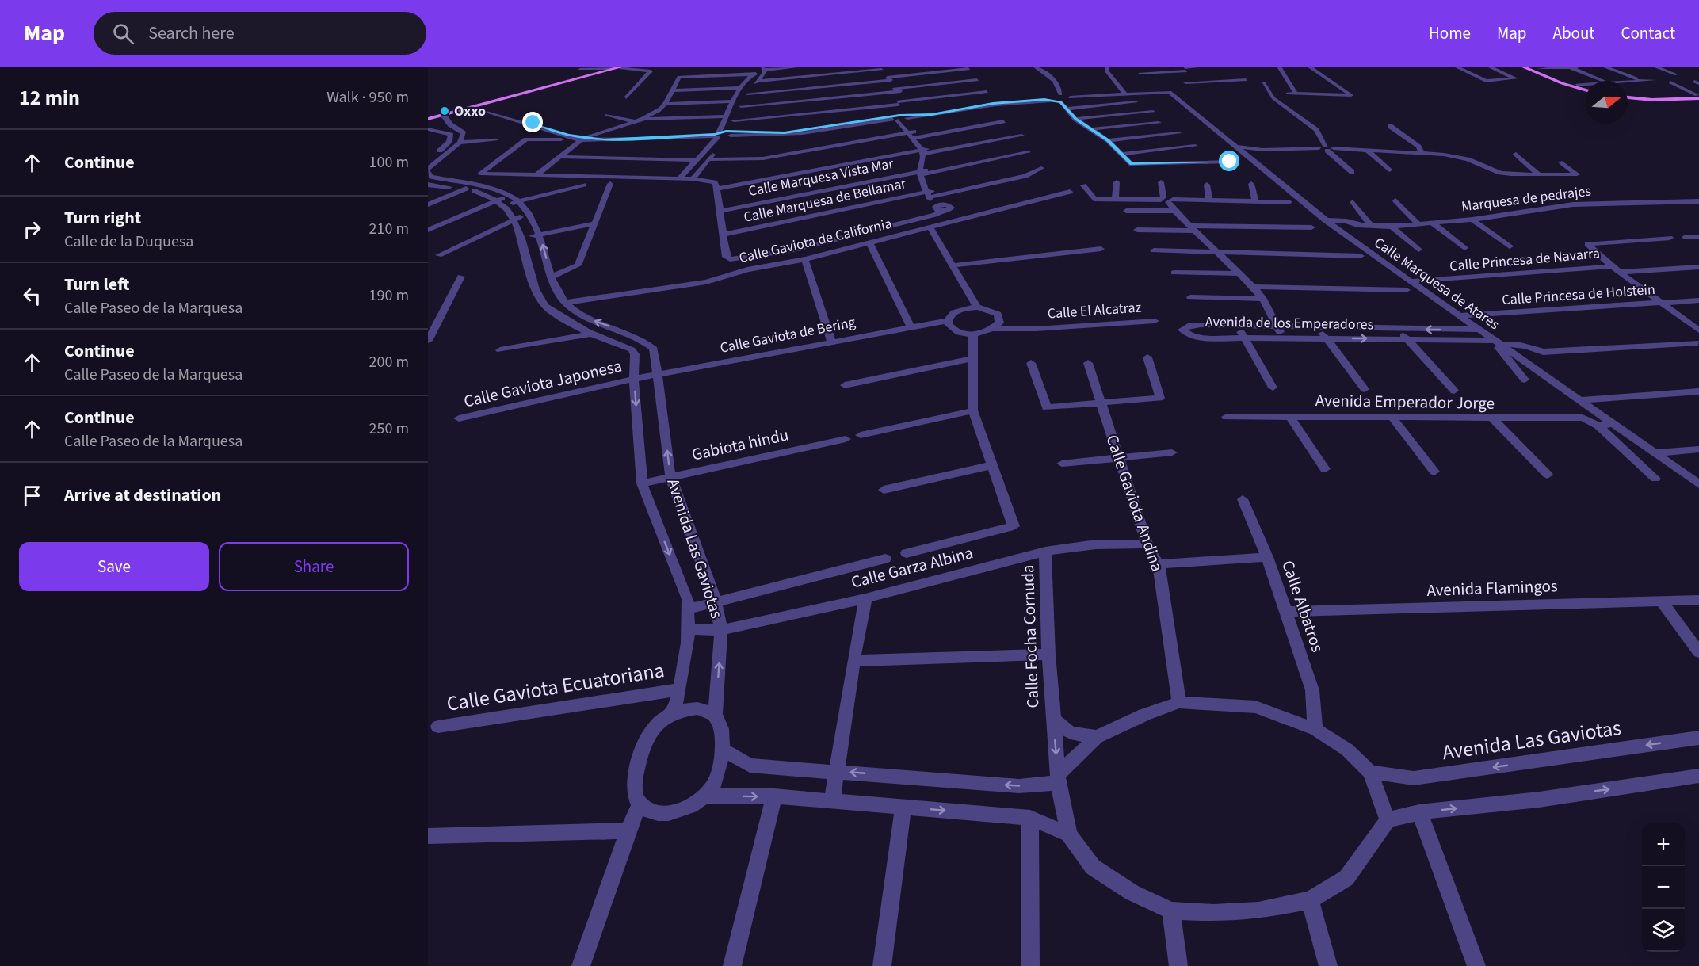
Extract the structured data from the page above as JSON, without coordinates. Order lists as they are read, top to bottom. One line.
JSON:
{"streets":{"street":["Calle Marquesa Vista Mar","Marquesa de pedrajes","Calle Marquesa de Bellamar","Calle Gaviota de California","Calle Princesa de Navarra","Calle Marquesa de Atares","Calle Princesa de HoIstein","Calle El Alcatraz","Avenida de los Emperadores","Calle Gaviota de Bering","Calle Gaviota Japonesa","Avenida Emperador Jorge","Gabiota hindu","Calle Gaviota Andina","Avenida Las Gaviotas","Calle Garza Albina","Avenida Flamingos","Calle Albatros","Calle Focha Cornuda","Calle Gaviota Ecuatoriana"]},"crossings":[["Marquesa de pedrajes","Calle Marquesa de Atares"],["Calle Marquesa de Bellamar","Calle Gaviota de California"],["Calle Gaviota de California","Avenida Las Gaviotas"],["Calle Princesa de Navarra","Calle Marquesa de Atares"],["Calle Marquesa de Atares","Calle Princesa de HoIstein"],["Calle Marquesa de Atares","Avenida de los Emperadores"],["Calle Gaviota de Bering","Calle Gaviota Japonesa"],["Calle Gaviota de Bering","Avenida Las Gaviotas"],["Calle Gaviota Japonesa","Avenida Las Gaviotas"],["Gabiota hindu","Avenida Las Gaviotas"],["Calle Gaviota Andina","Calle Garza Albina"],["Avenida Las Gaviotas","Calle Garza Albina"],["Avenida Las Gaviotas","Calle Gaviota Ecuatoriana"],["Calle Garza Albina","Calle Focha Cornuda"],["Avenida Flamingos","Calle Albatros"]],"places":["Oxxo"],"north":"right","page":{"header":"Map","search":"Search here","nav":["Home","Map","About","Contact"],"heading":["12 min","Walk · 950 m"],"list":[["Continue","100 m"],["Turn right","Calle de la Duquesa","210 m"],["Turn left","Calle Paseo de la Marquesa","190 m"],["Continue","Calle Paseo de la Marquesa","200 m"],["Continue","Calle Paseo de la Marquesa","250 m"],"Arrive at destination"],"buttons":["Save","Share"],"map_buttons":["+","−"]}}
